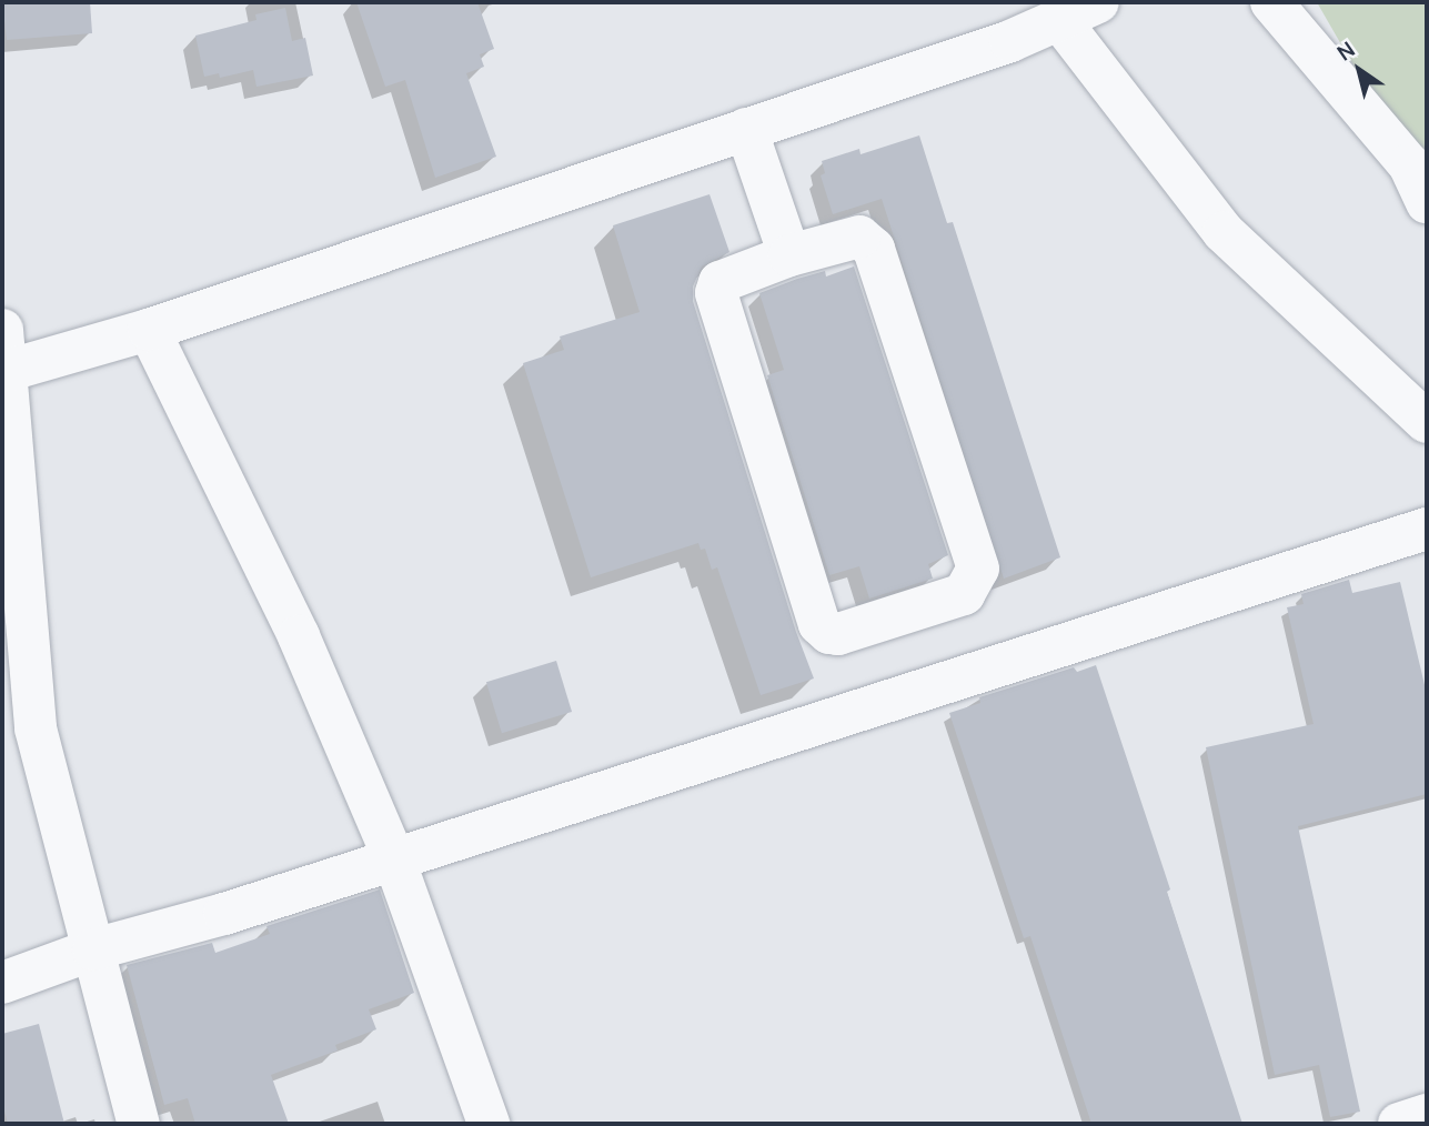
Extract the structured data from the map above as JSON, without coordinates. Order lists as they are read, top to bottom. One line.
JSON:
{"north":"top left"}
